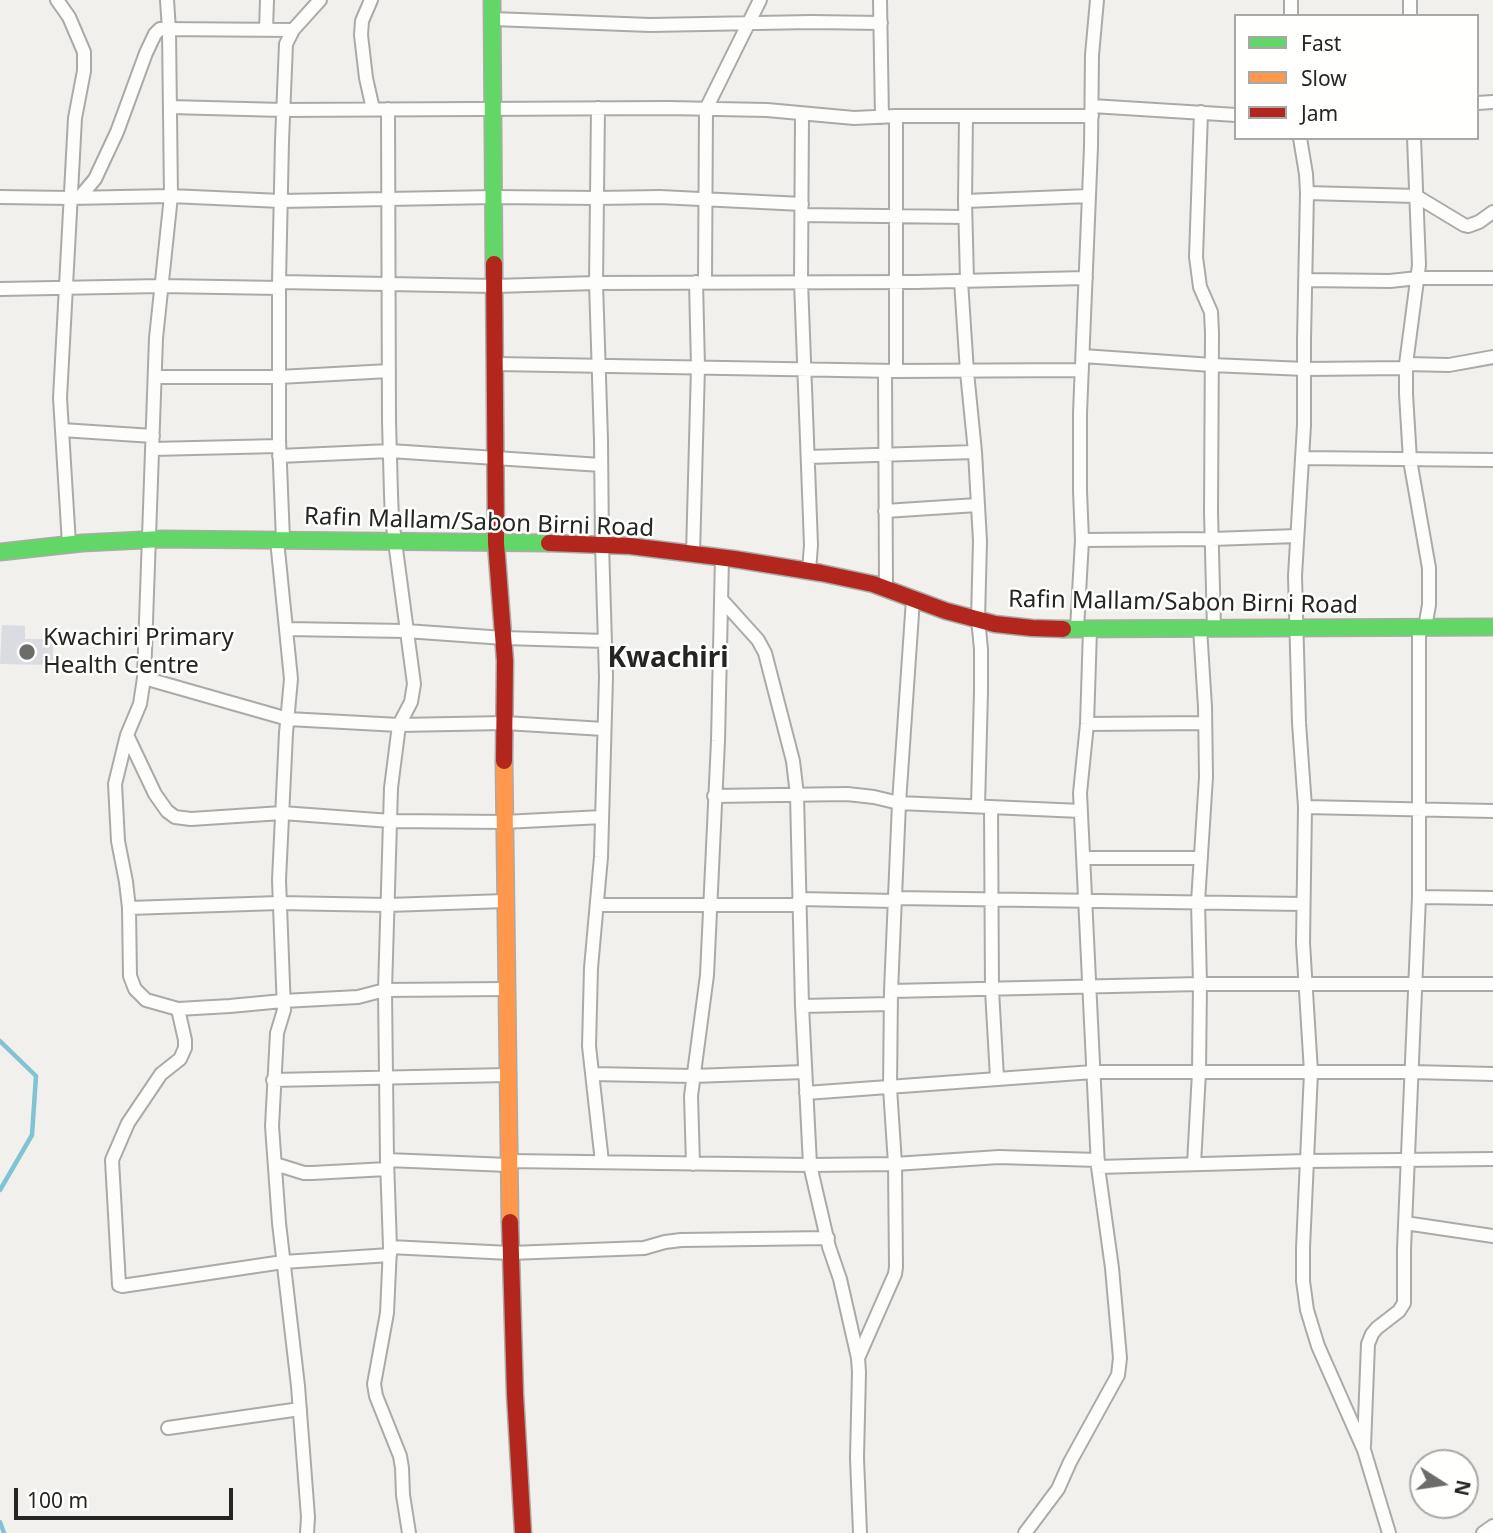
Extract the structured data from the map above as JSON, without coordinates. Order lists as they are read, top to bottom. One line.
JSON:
{"streets":{"street":["Rafin Mallam/Sabon Birni Road"]},"districts":["Kwachiri"],"places":["Kwachiri Primary Health Centre"],"legend":["Fast","Slow","Jam"],"scale_bar":"100 m","north":"right"}
